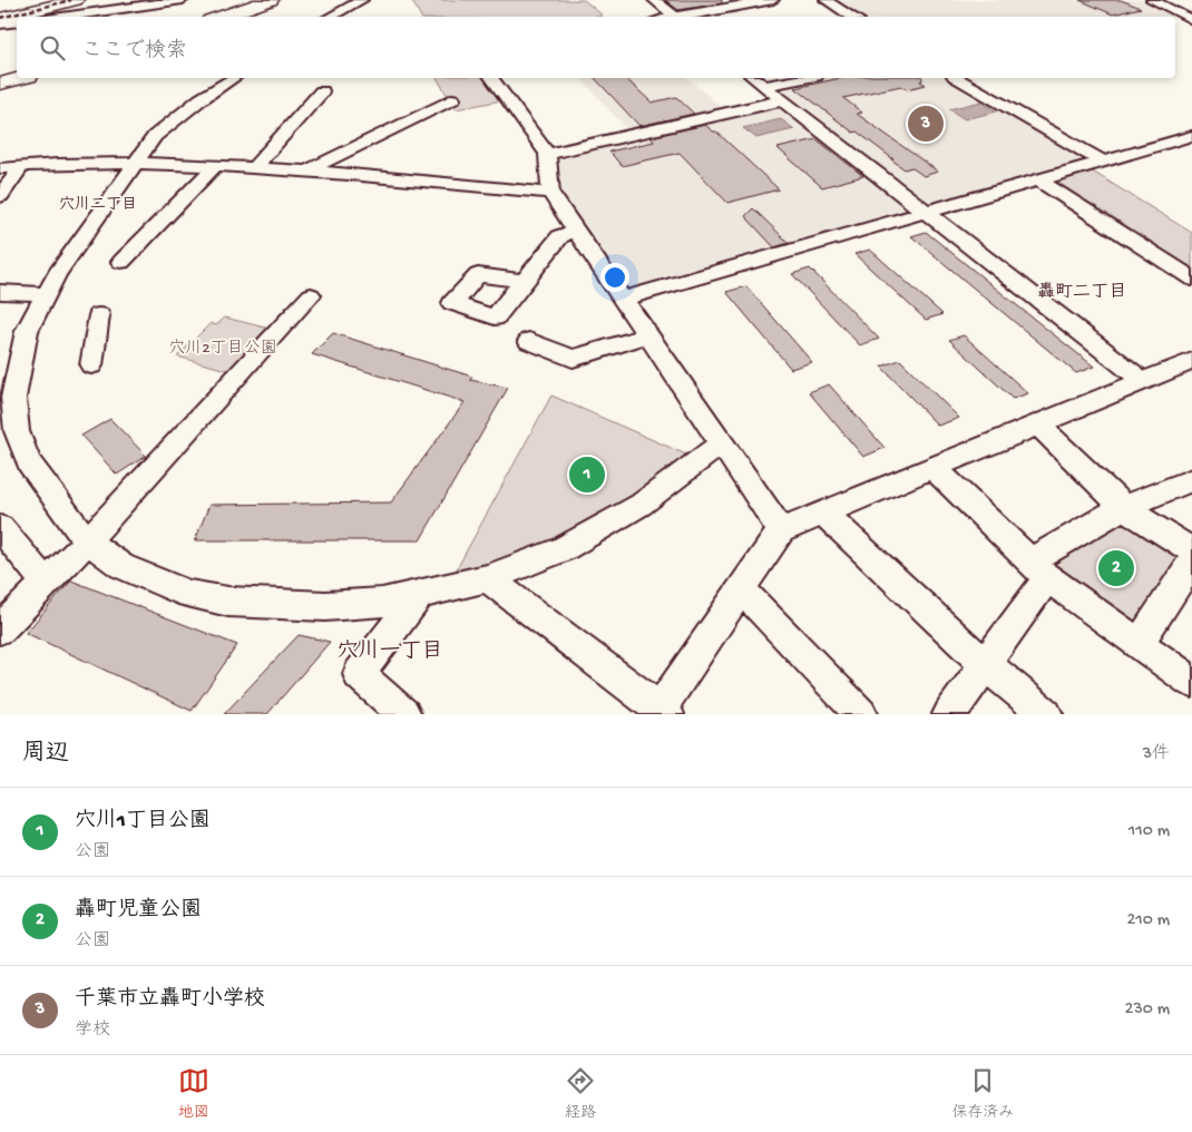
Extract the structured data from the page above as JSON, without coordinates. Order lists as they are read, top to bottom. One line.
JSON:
{"districts":["穴川二丁目","轟町二丁目","穴川一丁目"],"parks":["穴川2丁目公園"],"page":{"search":"ここで検索","pins":["3","1","2"],"heading":["周辺","3件"],"list":[{"mark":"1","name":"穴川1丁目公園","note":"公園","value":"110 m"},{"mark":"2","name":"轟町児童公園","note":"公園","value":"210 m"},{"mark":"3","name":"千葉市立轟町小学校","note":"学校","value":"230 m"}],"nav":["地図","経路","保存済み"]}}
